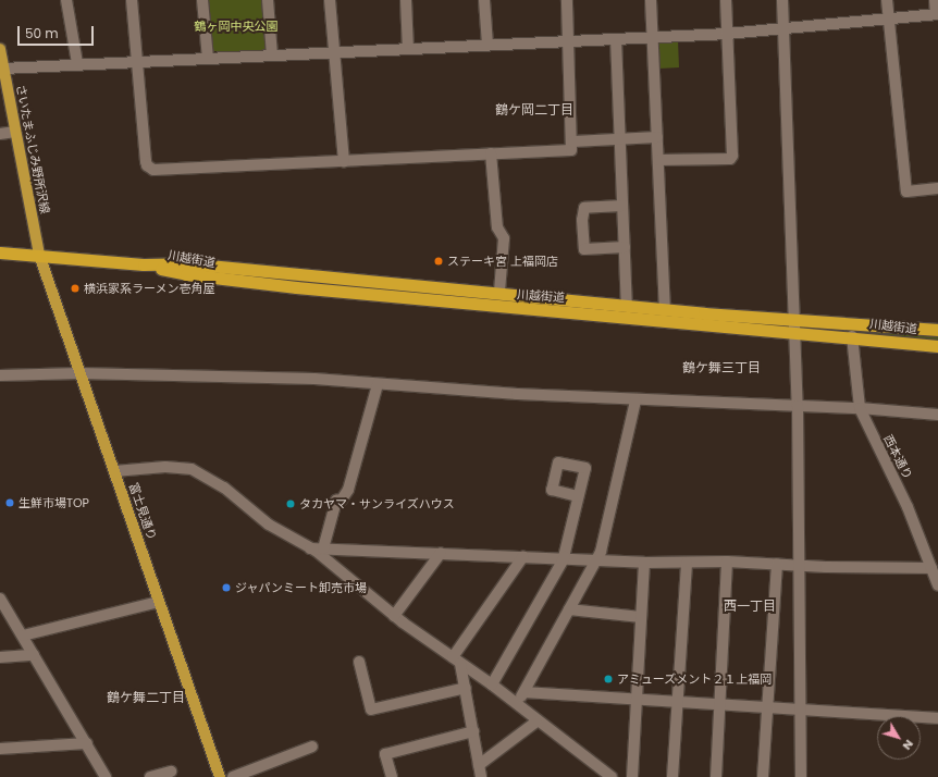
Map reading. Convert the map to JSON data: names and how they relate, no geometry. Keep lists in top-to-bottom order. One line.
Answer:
{"streets":{"highway":["川越街道"],"main road":["さいたまふじみ野所沢線","富士見通り"],"street":["西本通り"]},"crossings":[["さいたまふじみ野所沢線","川越街道"],["さいたまふじみ野所沢線","富士見通り"],["川越街道","西本通り"],["川越街道","富士見通り"]],"districts":["鶴ケ岡二丁目","鶴ケ舞三丁目","西一丁目","鶴ケ舞二丁目"],"parks":["鶴ヶ岡中央公園"],"places":["ステーキ宮 上福岡店","横浜家系ラーメン壱角屋","生鮮市場TOP","タカヤマ・サンライズハウス","ジャパンミート卸売市場","アミューズメント２１上福岡"],"scale_bar":"50 m","north":"bottom right"}
